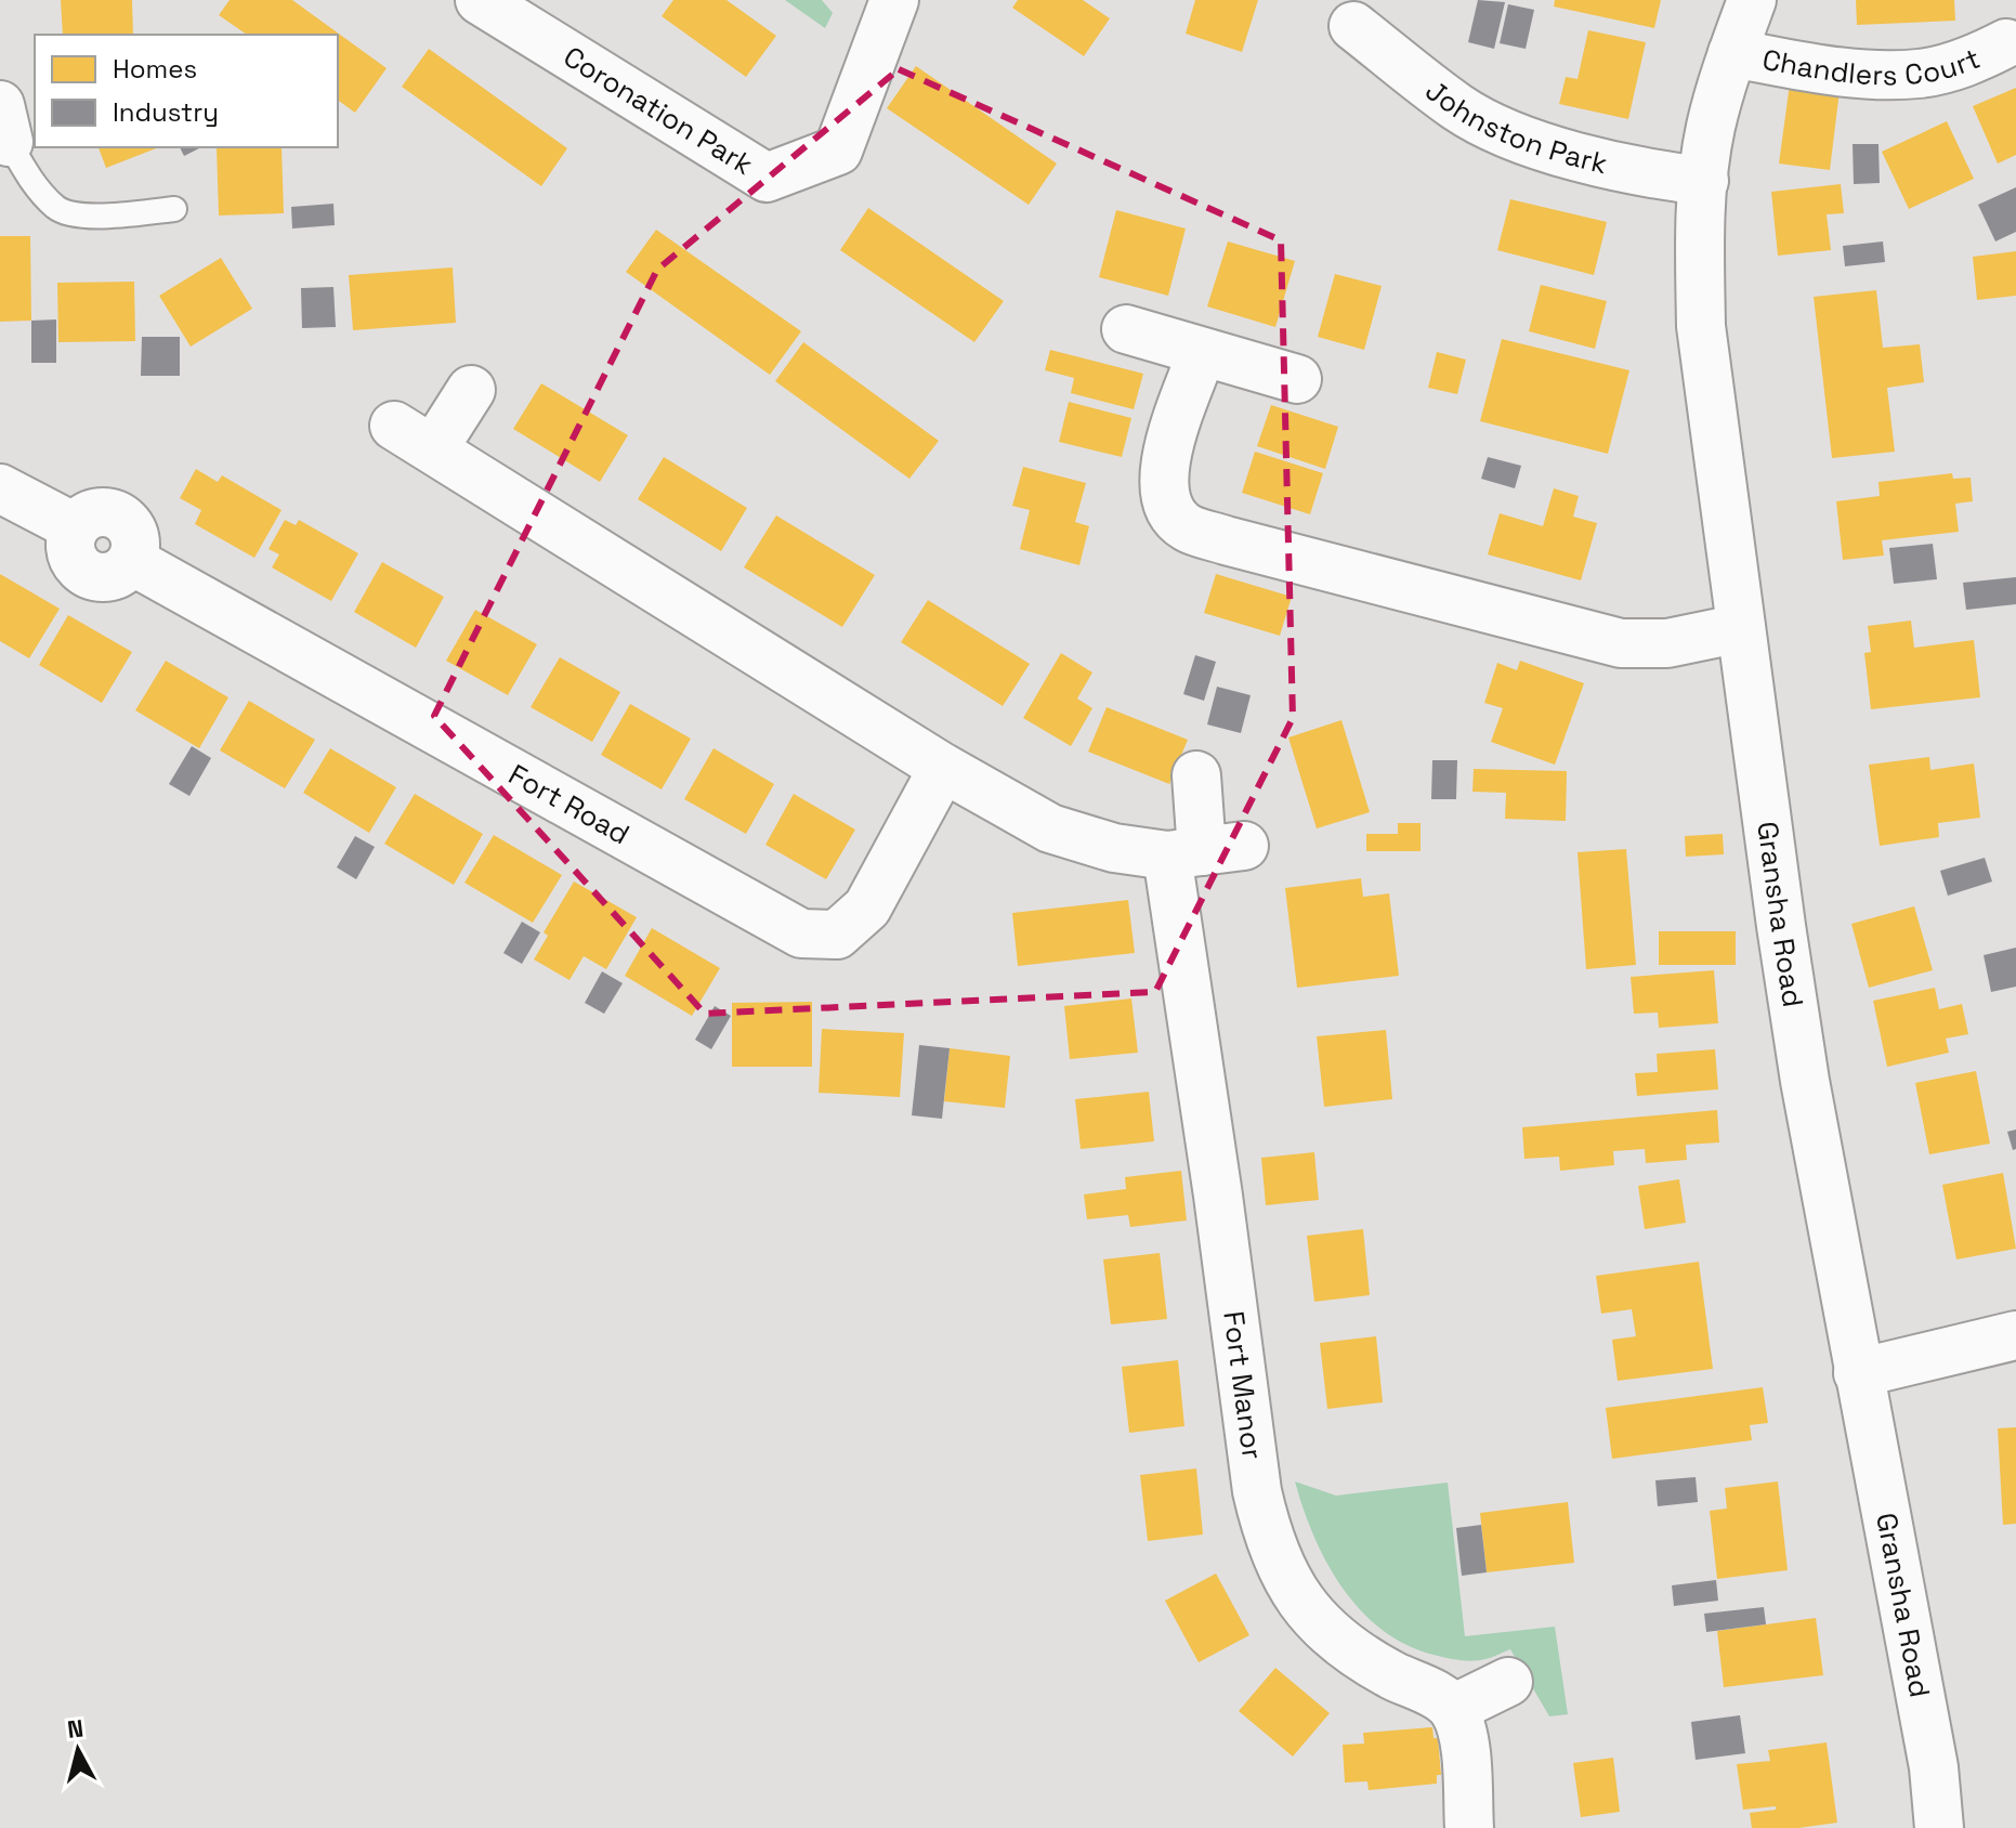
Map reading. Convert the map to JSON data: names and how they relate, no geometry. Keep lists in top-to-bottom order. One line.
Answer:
{"streets":{"street":["Chandlers Court","Coronation Park","Johnston Park","Fort Road","Gransha Road","Fort Manor"]},"crossings":[["Chandlers Court","Gransha Road"],["Johnston Park","Gransha Road"]],"legend":["Homes","Industry"],"north":"top"}
